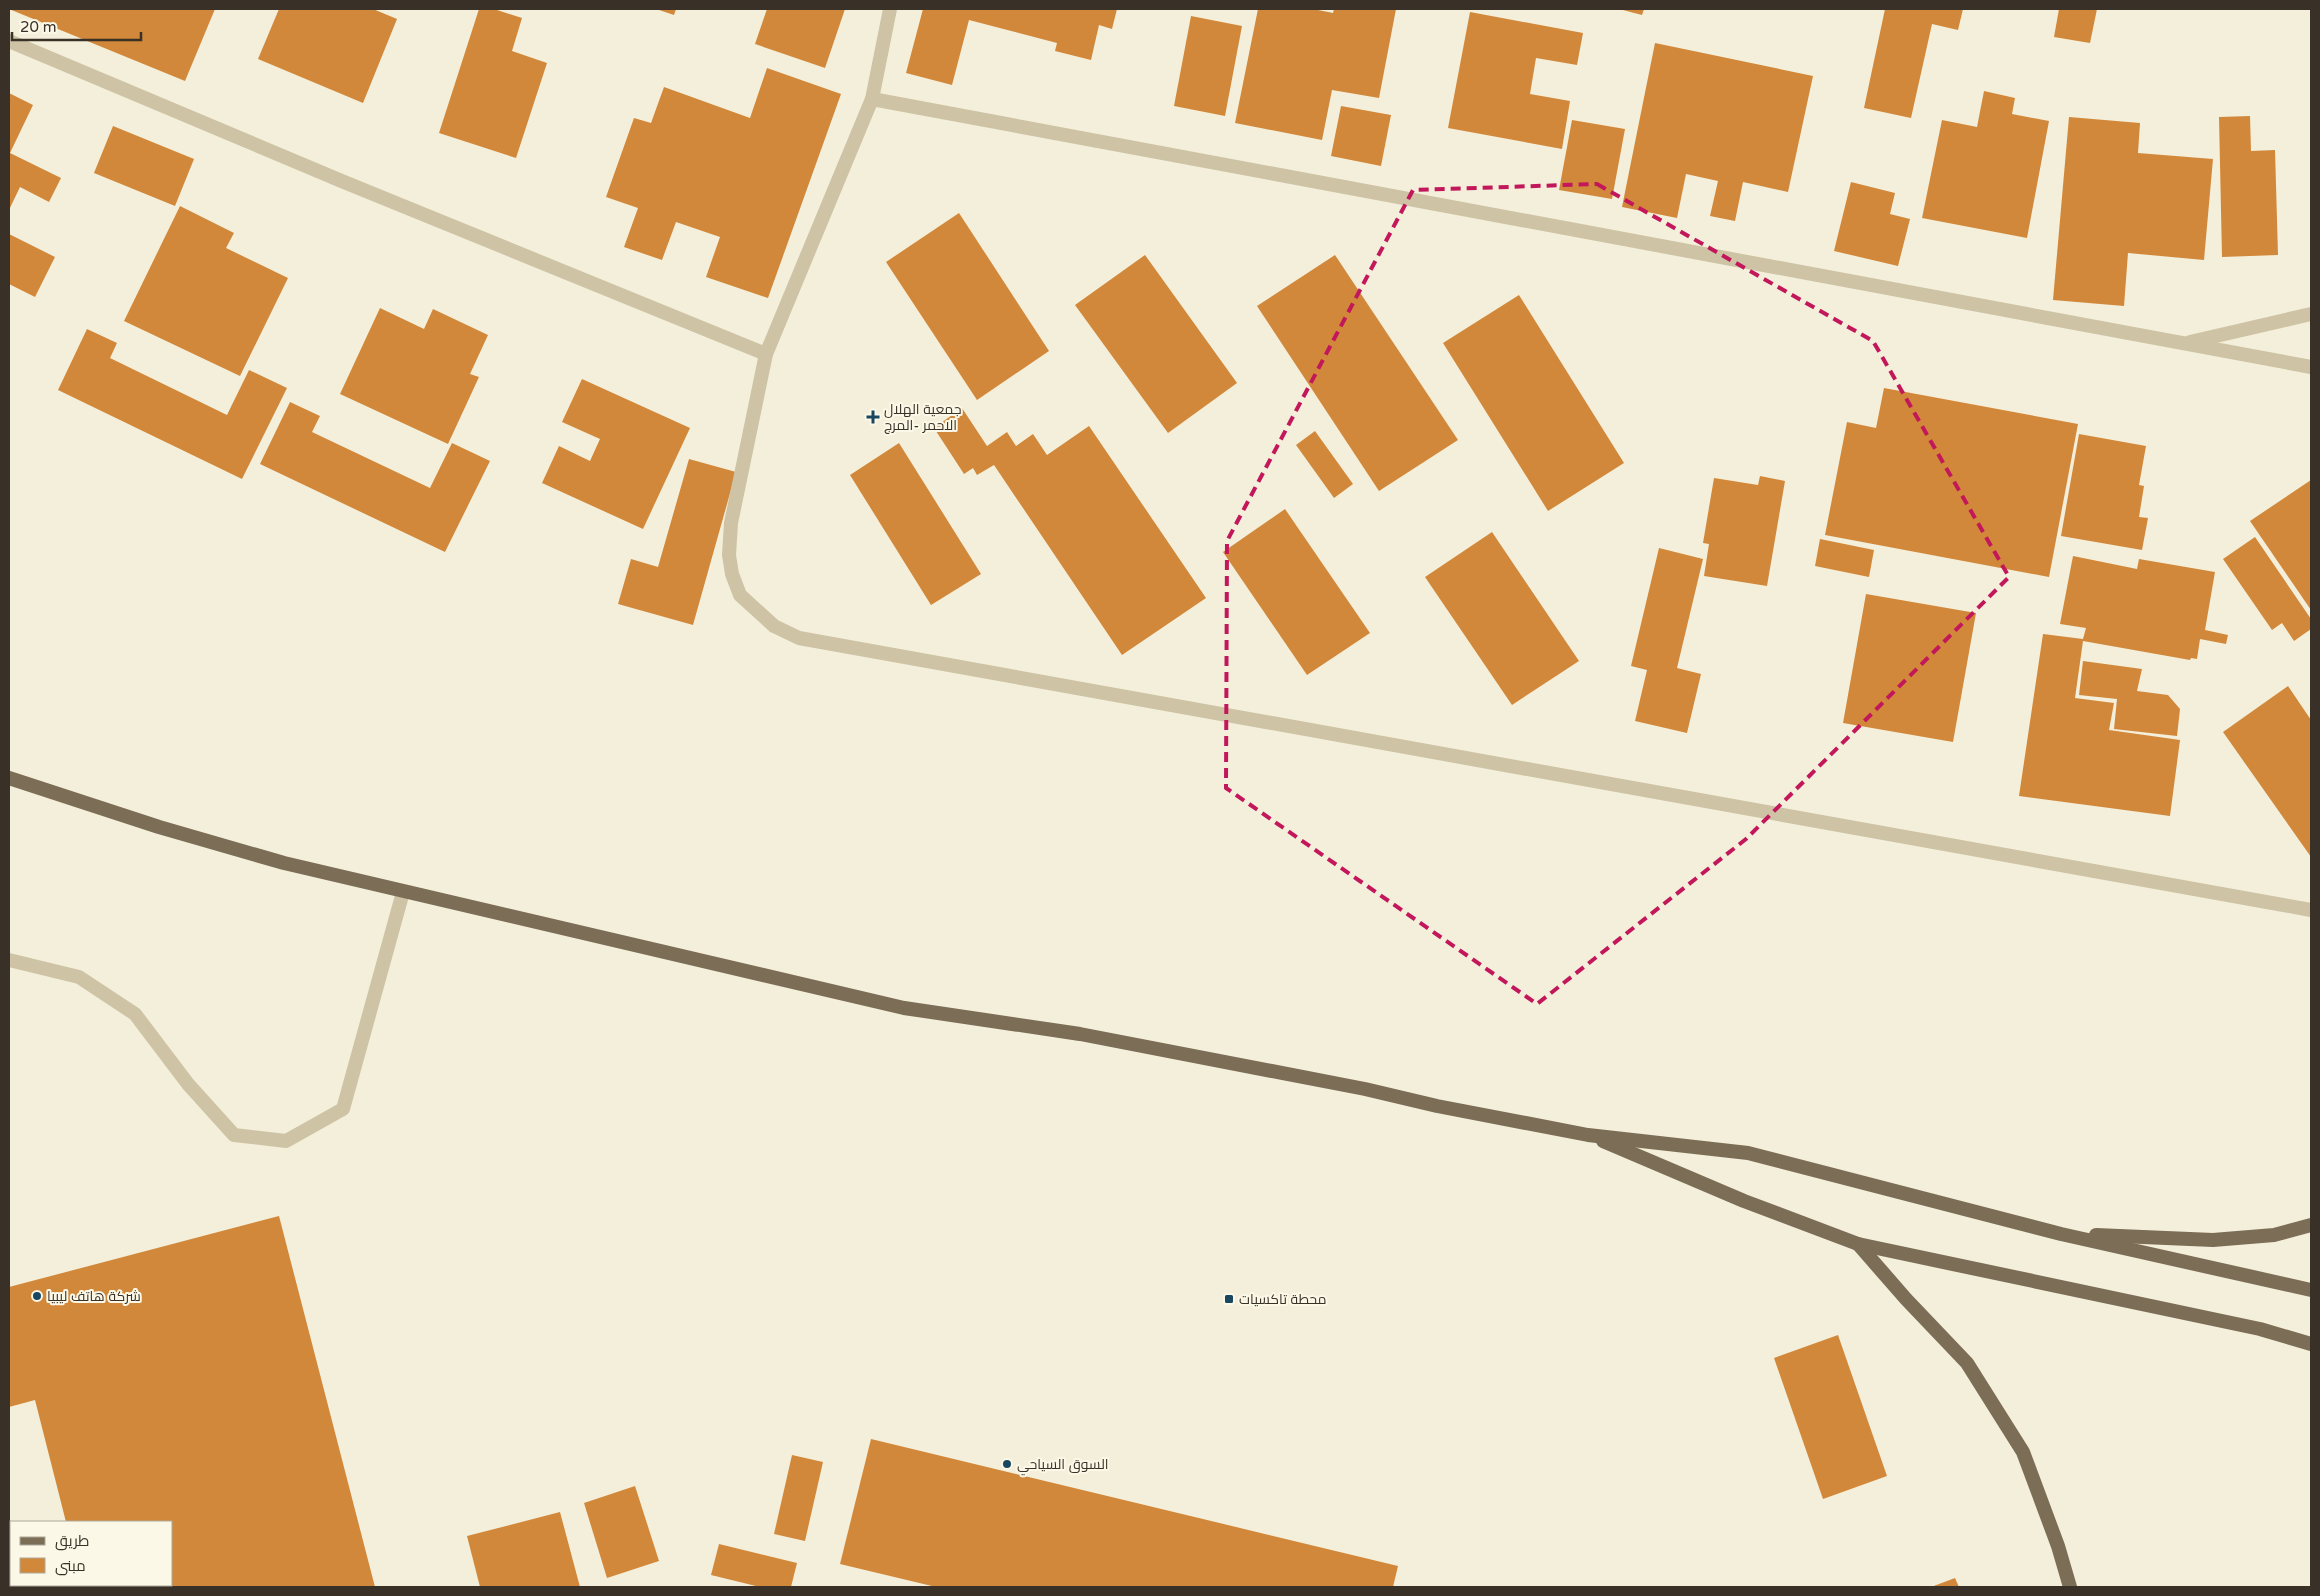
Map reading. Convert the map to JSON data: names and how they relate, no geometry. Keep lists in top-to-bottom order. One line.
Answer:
{"places":{"health":["جمعية الهلال الاحمر -المرج"],"other":["شركة هاتف ليبيا","السوق السياحي"],"transit":["محطة تاكسيات"]},"legend":["طريق","مبنى"],"scale_bar":"20 m"}
